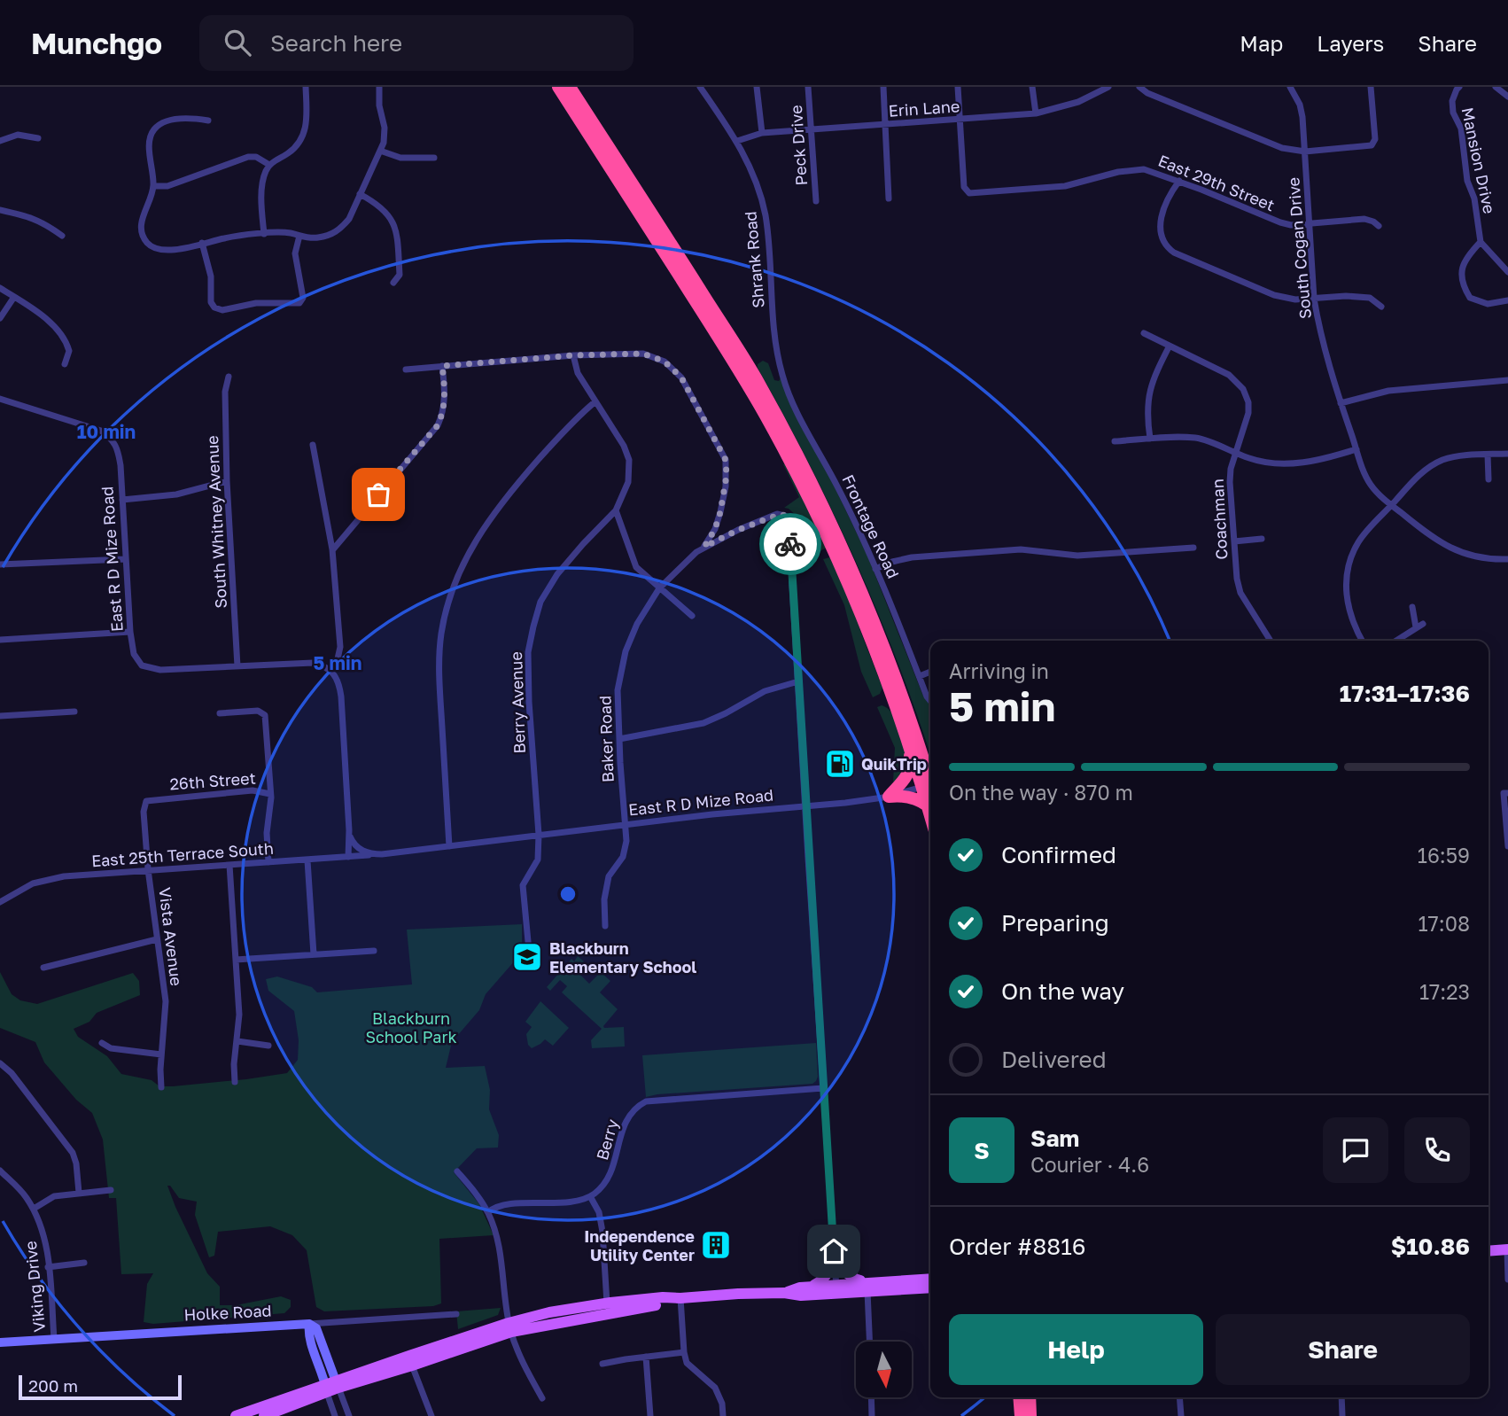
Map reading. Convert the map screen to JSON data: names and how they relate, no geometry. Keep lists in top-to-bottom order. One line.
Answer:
{"streets":{"street":["Erin Lane","Peck Drive","Mansion Drive","East 29th Street","South Cogan Drive","Shrank Road","Coachman","South Whitney Avenue","Frontage Road","East R D Mize Road","Berry Avenue","Baker Road","26th Street","East 25th Terrace South","Vista Avenue","Berry","Viking Drive","Holke Road"]},"crossings":[["Erin Lane","Peck Drive"],["Erin Lane","East 29th Street"],["Erin Lane","Shrank Road"],["East 29th Street","South Cogan Drive"],["Shrank Road","Frontage Road"],["South Whitney Avenue","East R D Mize Road"],["East R D Mize Road","Berry Avenue"],["East R D Mize Road","Baker Road"],["East R D Mize Road","East 25th Terrace South"],["26th Street","Vista Avenue"],["East 25th Terrace South","Vista Avenue"],["Viking Drive","Holke Road"]],"parks":["Blackburn School Park"],"places":{"fuel station":["QuikTrip"],"school or university":["Blackburn Elementary School"],"building":["Independence Utility Center"]},"scale_bar":"200 m","north":"bottom","page":{"header":"Munchgo","search":"Search here","nav":["Map","Layers","Share"],"heading":["5 min","Arriving in","17:31–17:36"],"panel":["Sam","Courier · 4.6","Order #8816","$10.86"],"bar":"On the way · 870 m","list":[["Confirmed","16:59"],["Preparing","17:08"],["On the way","17:23"],"Delivered"],"round":"S","buttons":["Help","Share"],"scale":"200 m"},"rings":["10 min","5 min"]}
